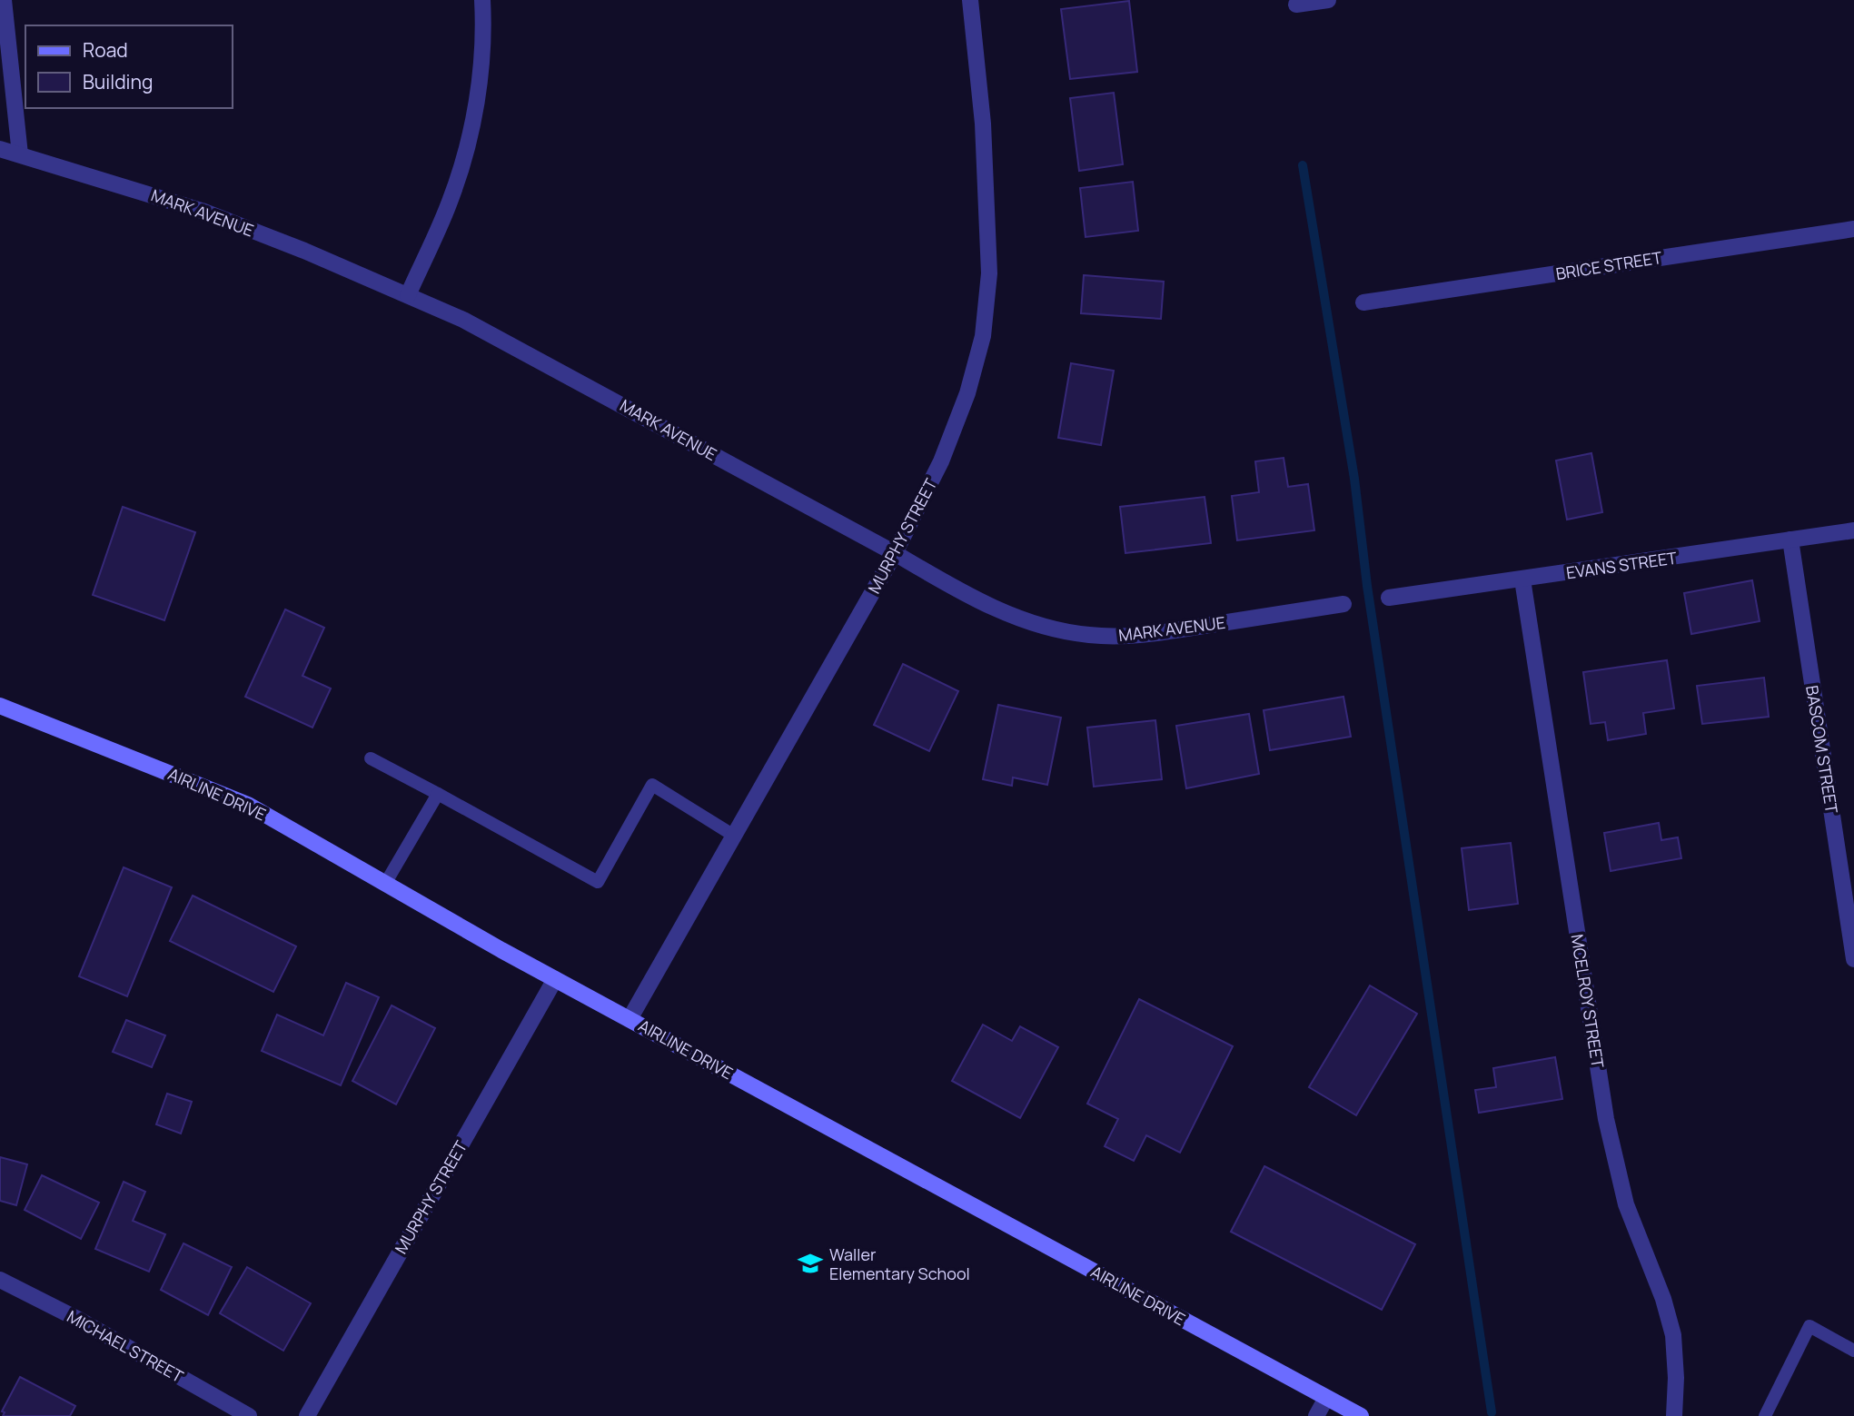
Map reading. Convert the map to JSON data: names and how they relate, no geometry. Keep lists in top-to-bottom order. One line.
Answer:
{"streets":{"main road":["AIRLINE DRIVE"],"street":["MARK AVENUE","BRICE STREET","MURPHY STREET","EVANS STREET","BASCOM STREET","MCELROY STREET","MICHAEL STREET"]},"crossings":[["MARK AVENUE","MURPHY STREET"],["MURPHY STREET","AIRLINE DRIVE"],["EVANS STREET","BASCOM STREET"],["EVANS STREET","MCELROY STREET"]],"places":{"school or university":["Waller Elementary School"]},"legend":["Road","Building"]}
